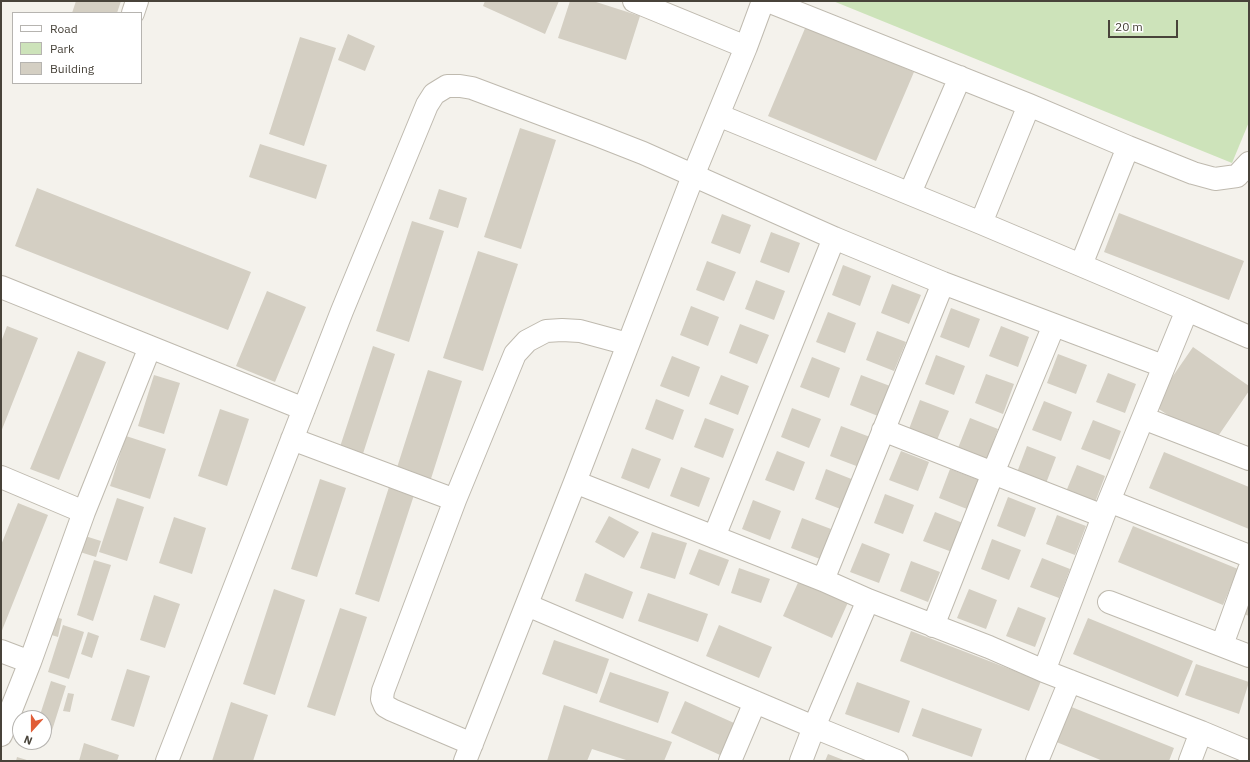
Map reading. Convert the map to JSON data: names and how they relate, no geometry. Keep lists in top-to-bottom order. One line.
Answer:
{"legend":["Road","Park","Building"],"scale_bar":"20 m","north":"bottom"}
